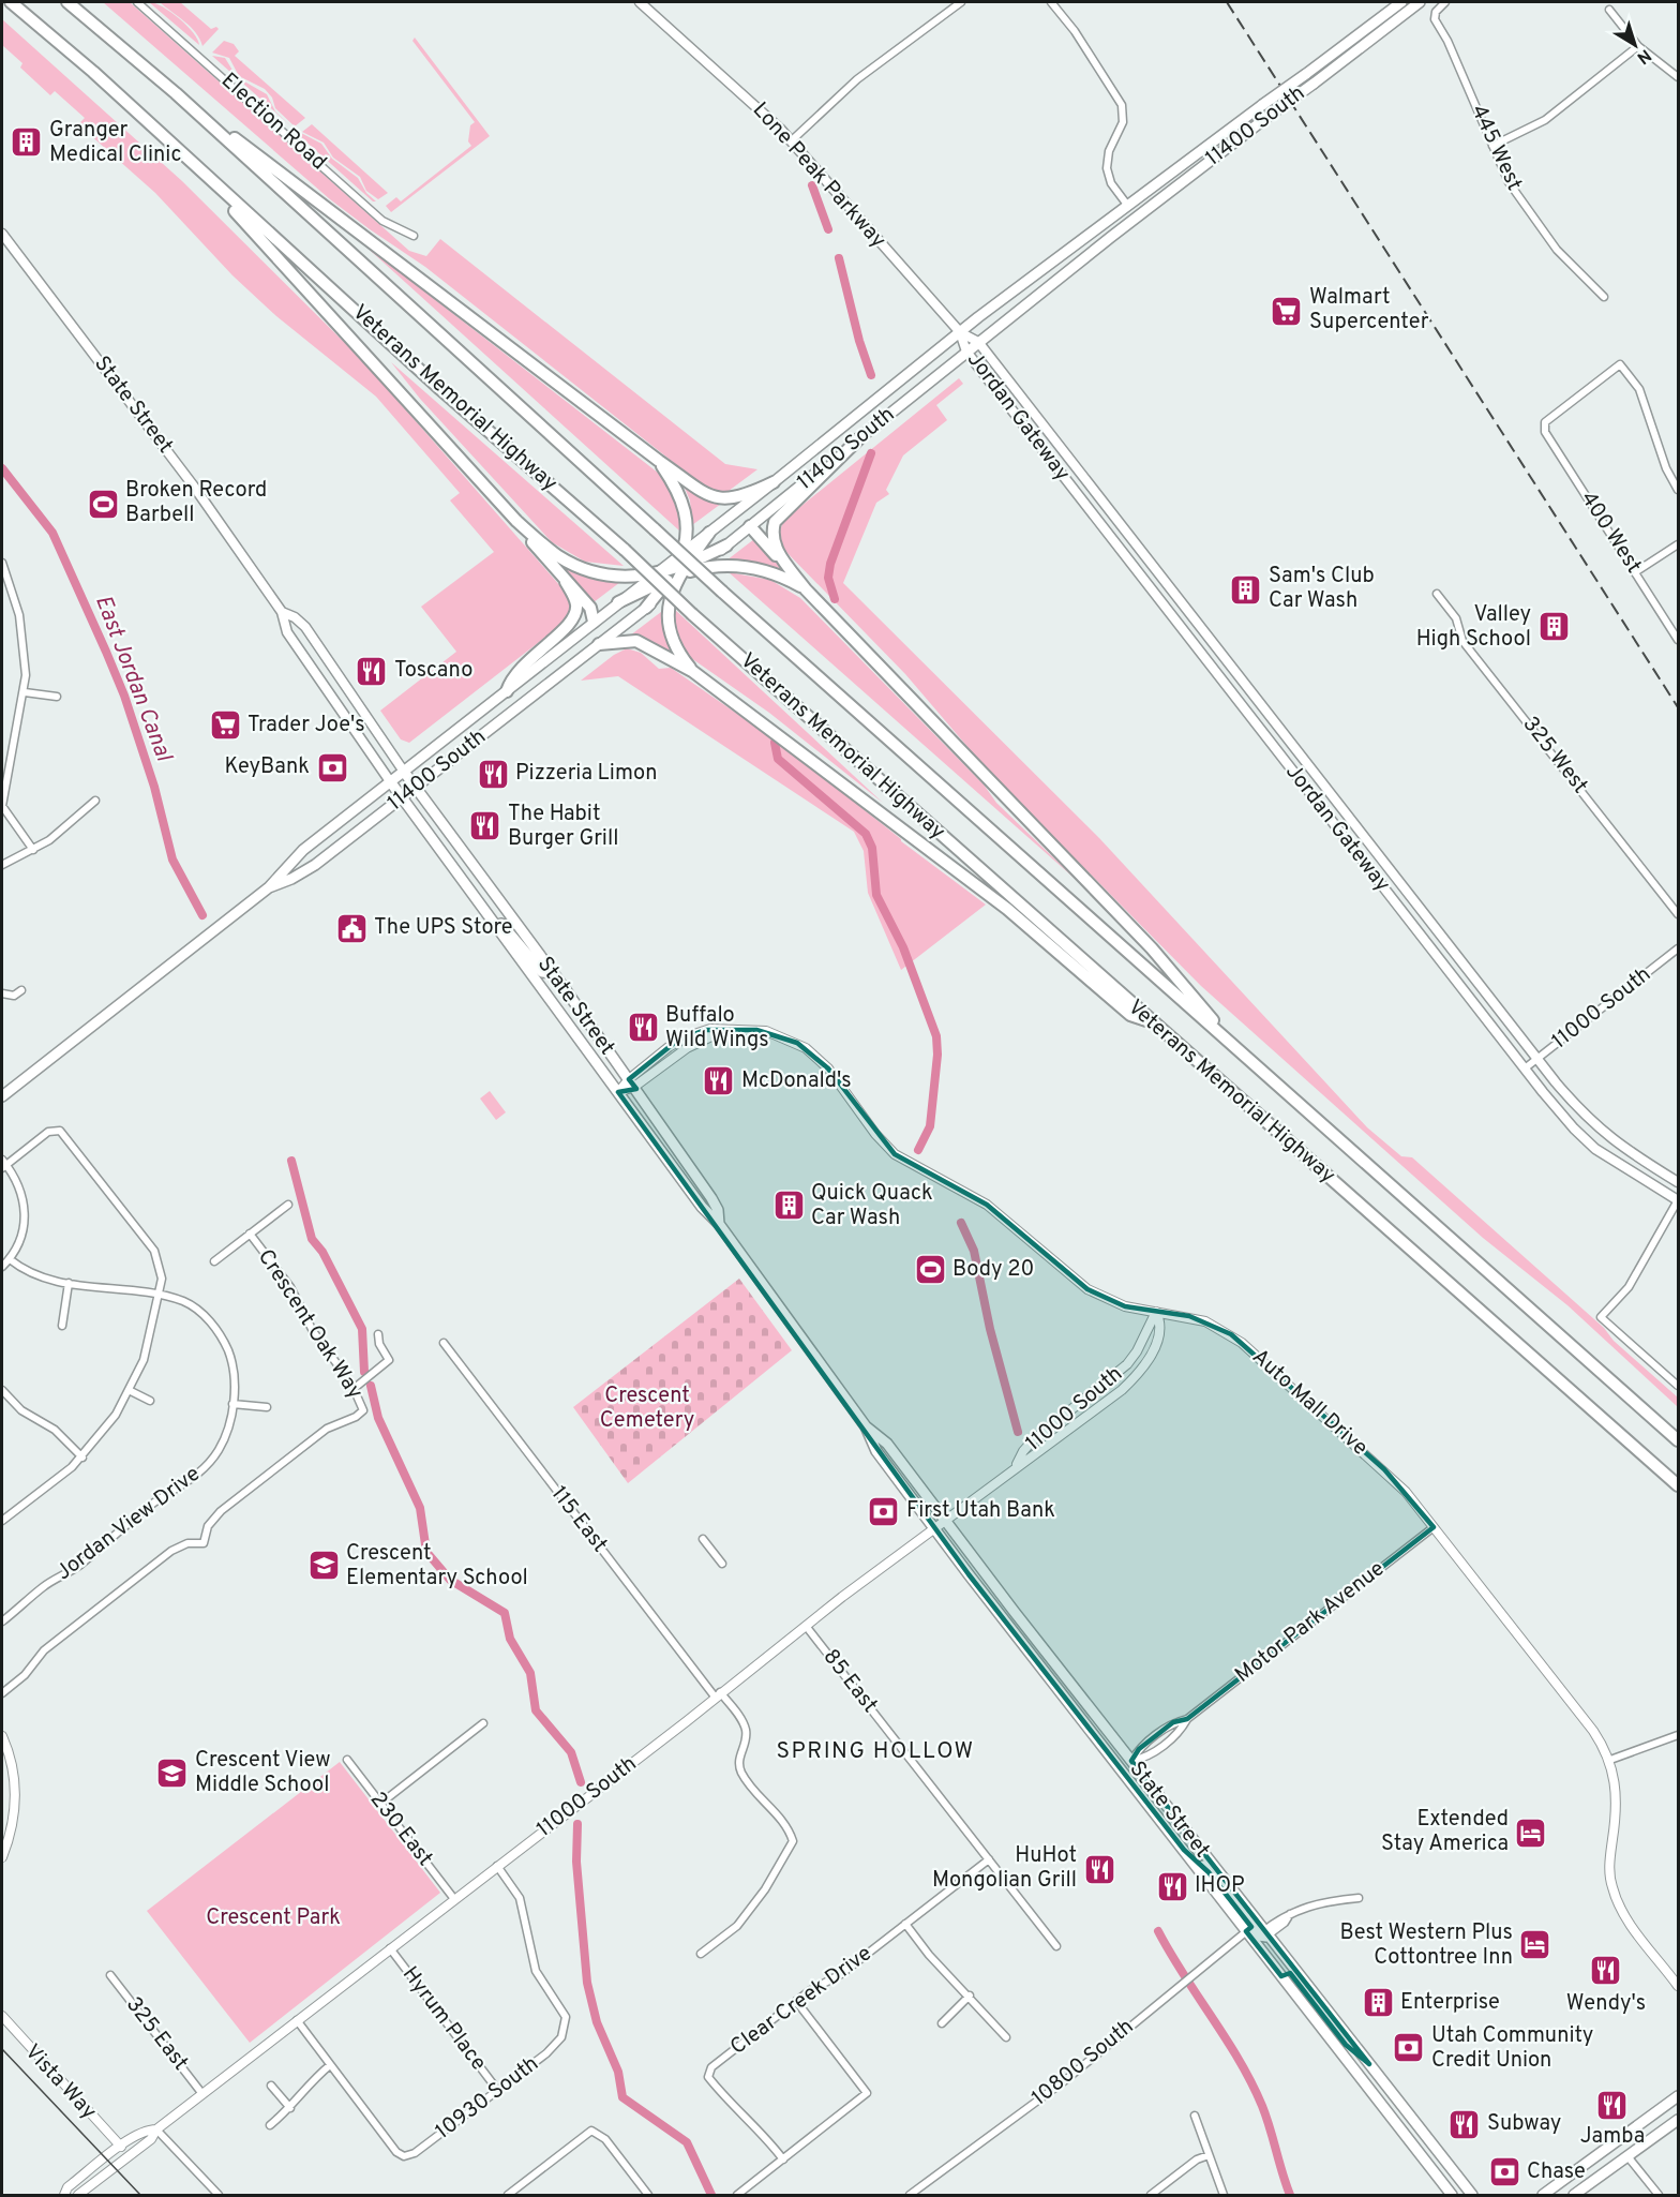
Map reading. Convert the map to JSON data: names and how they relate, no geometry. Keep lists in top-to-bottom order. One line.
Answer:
{"streets":{"highway":["Veterans Memorial Highway"],"main road":["11400 South","Lone Peak Parkway","State Street","Jordan Gateway"],"street":["Election Road","445 West","400 West","325 West","11000 South","Crescent Oak Way","Auto Mall Drive","115 East","Jordan View Drive","Motor Park Avenue","85 East","230 East","Clear Creek Drive","Hyrum Place","325 East","10800 South","Vista Way","10930 South"]},"crossings":[["11400 South","Lone Peak Parkway"],["11400 South","State Street"],["11400 South","Jordan Gateway"],["Lone Peak Parkway","Jordan Gateway"],["State Street","11000 South"],["State Street","Auto Mall Drive"],["State Street","Motor Park Avenue"],["State Street","10800 South"],["Jordan Gateway","11000 South"],["11000 South","Auto Mall Drive"],["11000 South","115 East"],["11000 South","85 East"],["11000 South","230 East"],["11000 South","Hyrum Place"],["11000 South","325 East"],["11000 South","Vista Way"],["11000 South","10930 South"],["Auto Mall Drive","Motor Park Avenue"],["85 East","Clear Creek Drive"],["Hyrum Place","10930 South"]],"districts":["SPRING HOLLOW"],"water":["East Jordan Canal"],"parks":["Crescent Cemetery","Crescent Park"],"places":{"building":["Granger Medical Clinic","Sam's Club Car Wash","Valley High School","Quick Quack Car Wash","Enterprise"],"supermarket":["Walmart Supercenter","Trader Joe's"],"sports":["Broken Record Barbell","Body 20"],"restaurant":["Toscano","Pizzeria Limon","The Habit Burger Grill","Buffalo Wild Wings","McDonald's","HuHot Mongolian Grill","IHOP","Wendy's","Jamba","Subway"],"bank":["KeyBank","First Utah Bank","Utah Community Credit Union","Chase"],"public building":["The UPS Store"],"school or university":["Crescent Elementary School","Crescent View Middle School"],"hotel":["Extended Stay America","Best Western Plus Cottontree Inn"]},"north":"bottom right"}
